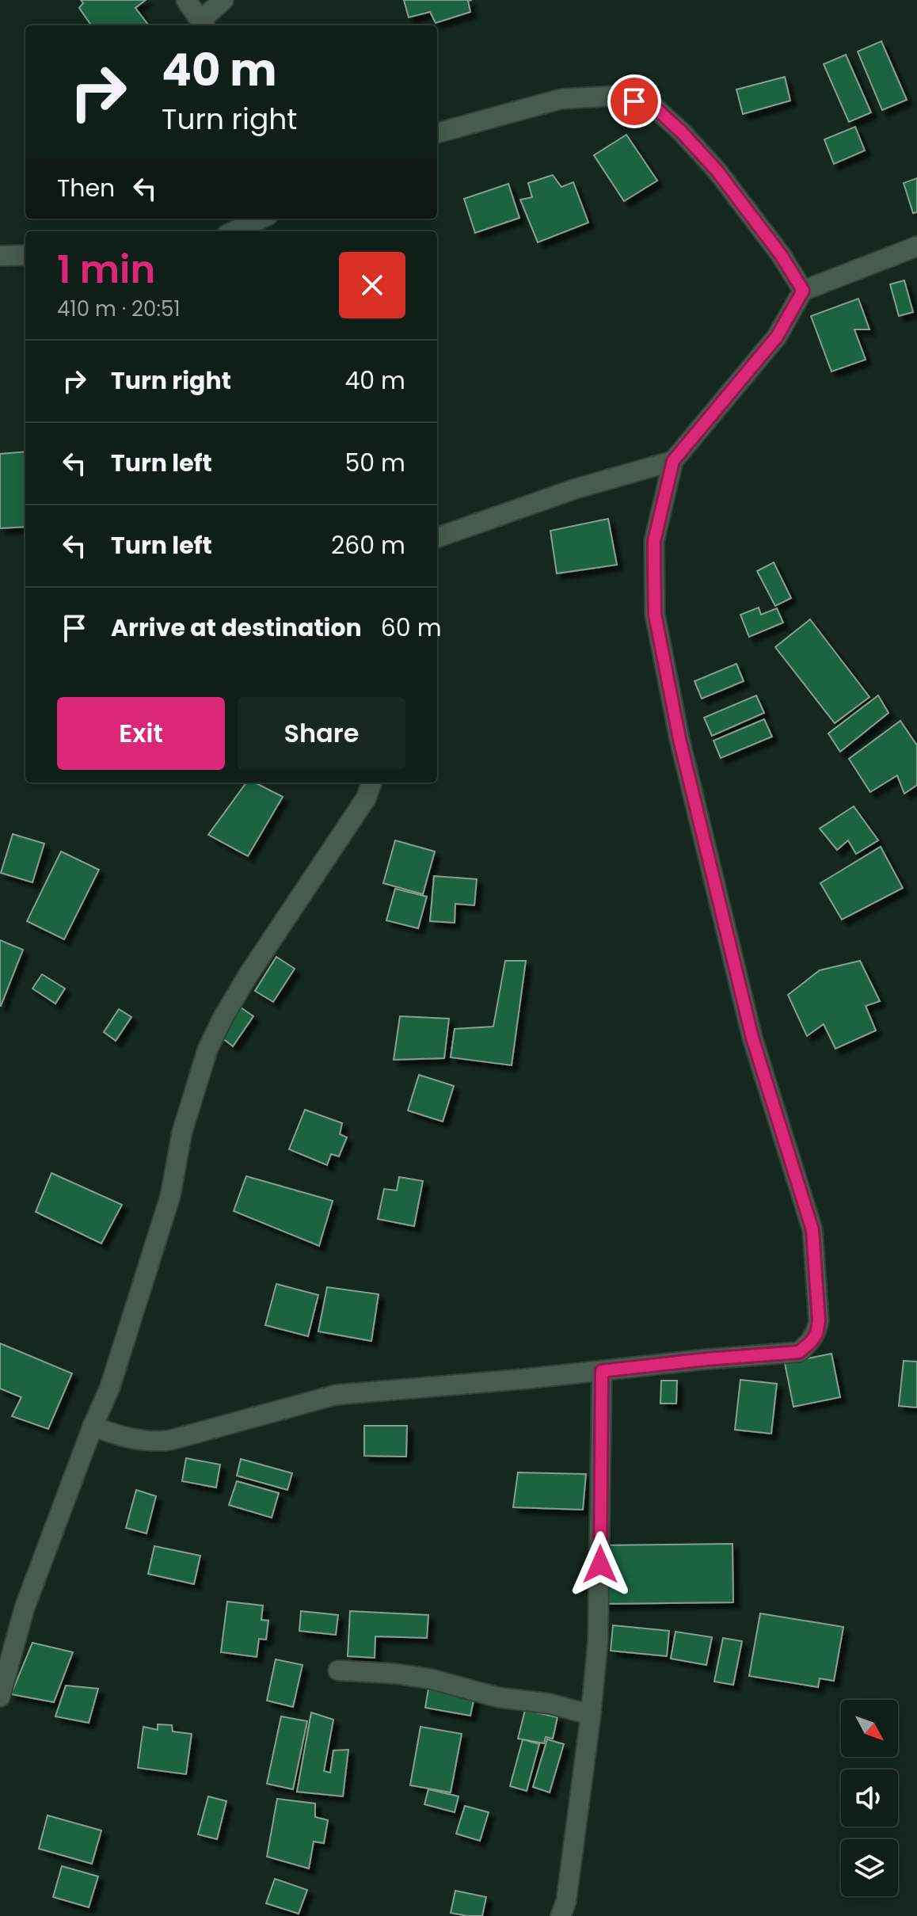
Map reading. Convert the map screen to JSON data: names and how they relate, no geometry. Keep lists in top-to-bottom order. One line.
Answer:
{"north":"bottom right","page":{"turn":["40 m","Turn right"],"then":"Then","heading":["1 min","410 m · 20:51"],"list":[{"name":"Turn right","value":"40 m"},{"name":"Turn left","value":"50 m"},{"name":"Turn left","value":"260 m"},{"name":"Arrive at destination","value":"60 m"}],"buttons":["Exit","Share"]}}
